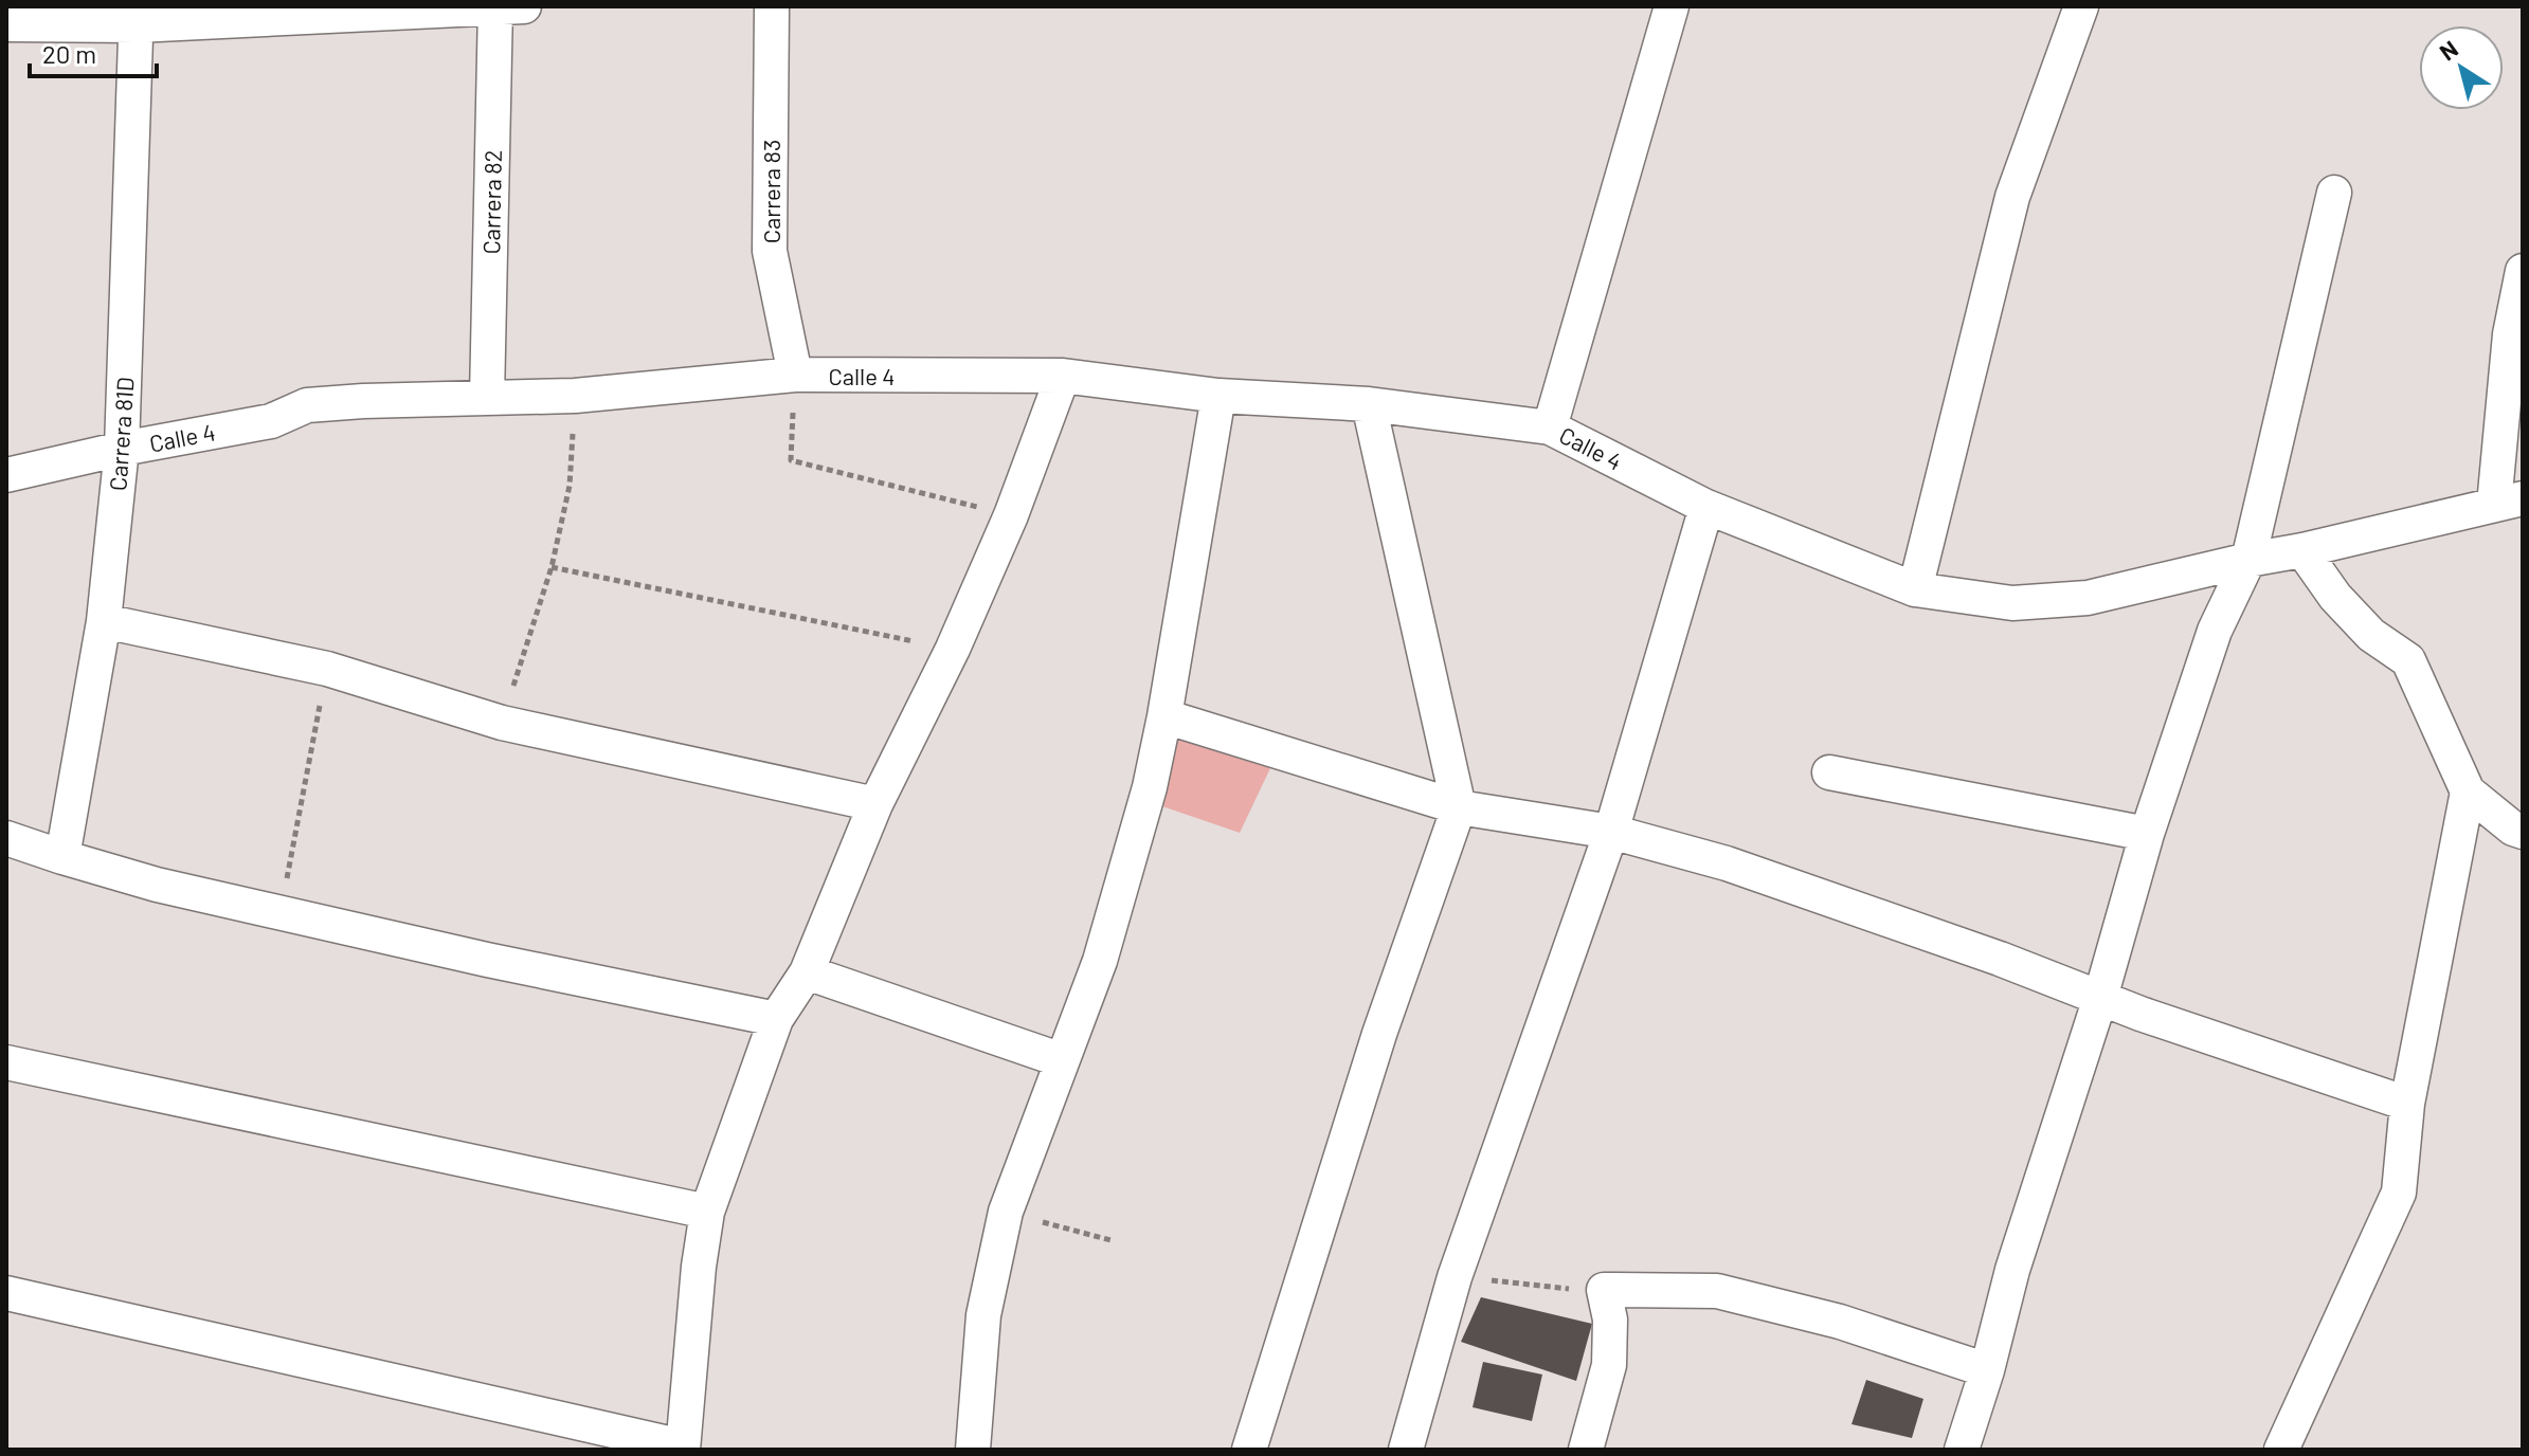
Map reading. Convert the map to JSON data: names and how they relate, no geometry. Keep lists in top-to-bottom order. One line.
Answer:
{"streets":{"street":["Carrera 83","Carrera 82","Calle 4","Carrera 81D"]},"crossings":[["Carrera 83","Calle 4"],["Carrera 82","Calle 4"],["Calle 4","Carrera 81D"]],"scale_bar":"20 m","north":"top left"}
